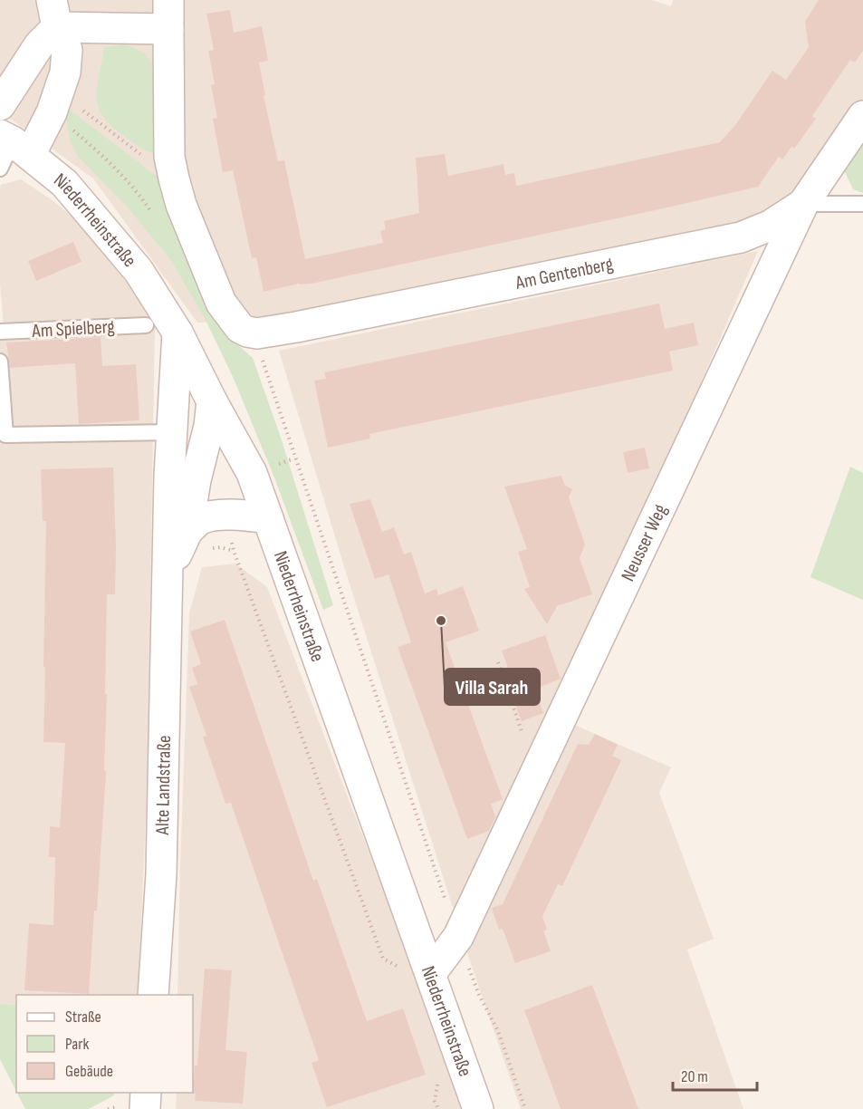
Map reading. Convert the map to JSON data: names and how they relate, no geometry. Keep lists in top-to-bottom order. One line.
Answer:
{"streets":{"street":["Niederrheinstraße","Am Gentenberg","Neusser Weg","Alte Landstraße"],"lane":["Am Spielberg"]},"crossings":[["Niederrheinstraße","Neusser Weg"],["Niederrheinstraße","Alte Landstraße"],["Am Gentenberg","Neusser Weg"]],"places":["Villa Sarah"],"legend":["Straße","Park","Gebäude"],"scale_bar":"20 m"}
